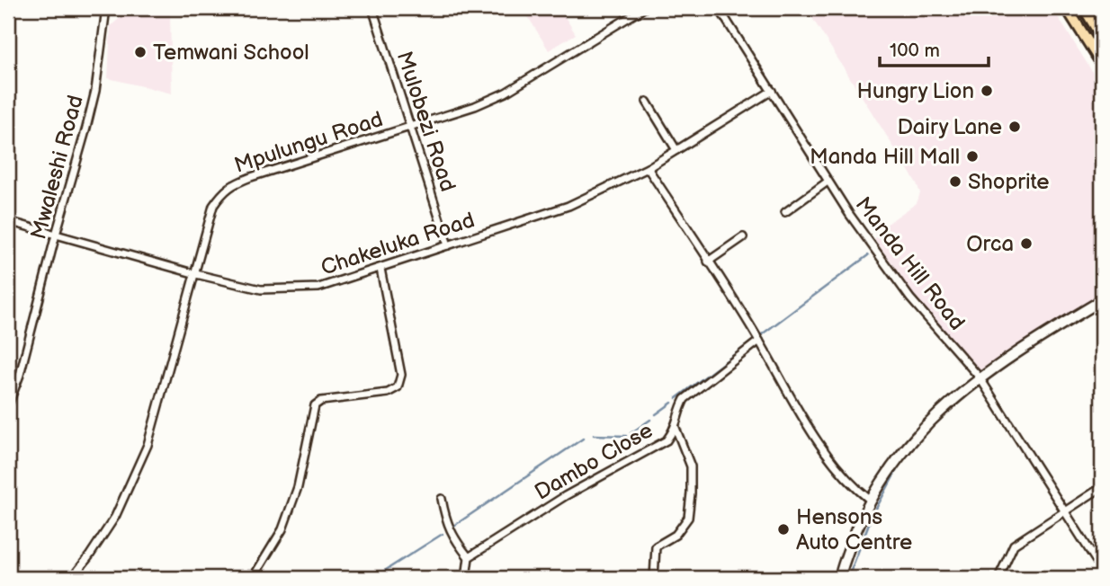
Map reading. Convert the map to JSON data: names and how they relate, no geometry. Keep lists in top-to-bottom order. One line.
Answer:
{"streets":{"street":["Mulobezi Road","Mpulungu Road","Mwaleshi Road","Chakeluka Road","Manda Hill Road","Dambo Close"]},"crossings":[["Mulobezi Road","Mpulungu Road"],["Mulobezi Road","Chakeluka Road"],["Mpulungu Road","Chakeluka Road"],["Mwaleshi Road","Chakeluka Road"],["Chakeluka Road","Manda Hill Road"]],"places":["Temwani School","Hungry Lion","Dairy Lane","Manda Hill Mall","Shoprite","Orca","Hensons Auto Centre"],"scale_bar":"100 m"}
